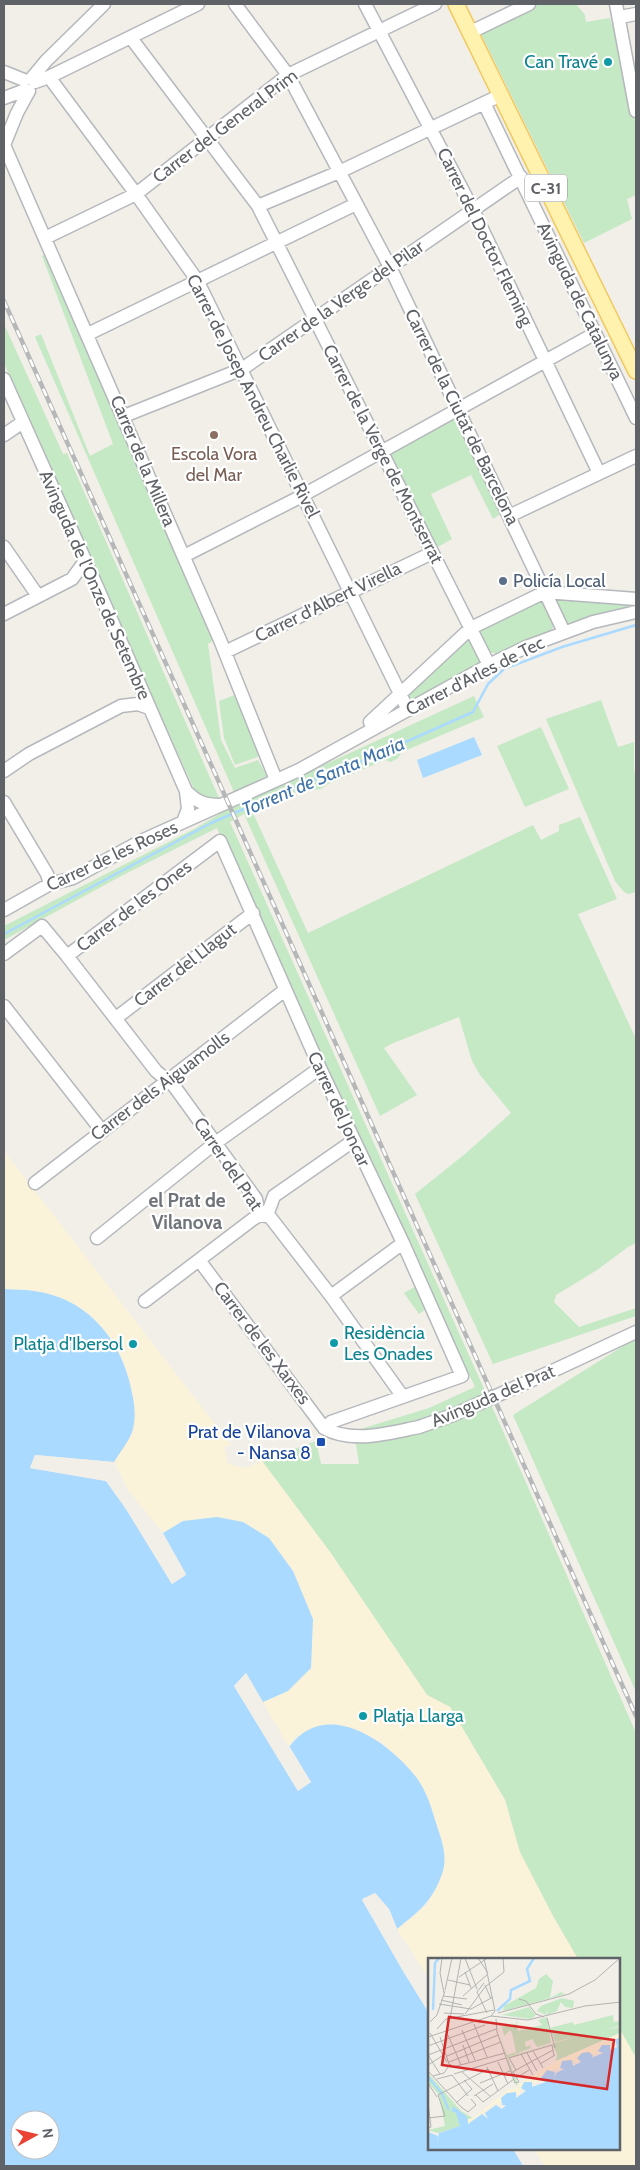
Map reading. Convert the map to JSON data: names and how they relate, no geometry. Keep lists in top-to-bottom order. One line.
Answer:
{"streets":{"main road":["C-31","Avinguda de Catalunya"],"street":["Carrer del General Prim","Carrer del Doctor Fleming","Carrer de la Verge del Pilar","Carrer de Josep Andreu Charlie Rivel","Carrer de la Ciutat de Barcelona","Carrer de la Verge de Montserrat","Carrer de la Millera","Avinguda de l'Onze de Setembre","Carrer d'Albert Virella","Carrer d'Arles de Tec","Carrer de les Roses","Carrer de les Ones","Carrer del Llagut","Carrer dels Aiguamolls","Carrer del Joncar","Carrer del Prat","Carrer de les Xarxes","Avinguda del Prat"]},"crossings":[["Carrer del General Prim","Carrer del Doctor Fleming"],["Carrer del General Prim","Carrer de Josep Andreu Charlie Rivel"],["Carrer del General Prim","Carrer de la Millera"],["Carrer del Doctor Fleming","Carrer de la Verge del Pilar"],["Carrer de la Verge del Pilar","Avinguda de Catalunya"],["Carrer de la Verge del Pilar","Carrer de Josep Andreu Charlie Rivel"],["Carrer de la Verge del Pilar","Carrer de la Ciutat de Barcelona"],["Carrer de la Verge del Pilar","Carrer de la Verge de Montserrat"],["Carrer de la Verge del Pilar","Carrer de la Millera"],["Carrer de Josep Andreu Charlie Rivel","Carrer d'Albert Virella"],["Carrer de Josep Andreu Charlie Rivel","Carrer d'Arles de Tec"],["Carrer de la Ciutat de Barcelona","Carrer d'Arles de Tec"],["Carrer de la Verge de Montserrat","Carrer d'Albert Virella"],["Carrer de la Verge de Montserrat","Carrer d'Arles de Tec"],["Carrer de la Millera","Carrer d'Albert Virella"],["Carrer de la Millera","Carrer d'Arles de Tec"],["Avinguda de l'Onze de Setembre","Carrer de les Roses"],["Carrer d'Arles de Tec","Carrer de les Roses"],["Carrer de les Ones","Carrer del Joncar"],["Carrer de les Ones","Carrer del Prat"],["Carrer del Llagut","Carrer del Joncar"],["Carrer del Llagut","Carrer del Prat"],["Carrer dels Aiguamolls","Carrer del Joncar"],["Carrer dels Aiguamolls","Carrer del Prat"],["Carrer del Joncar","Carrer del Prat"],["Carrer de les Xarxes","Avinguda del Prat"]],"districts":["el Prat de Vilanova"],"water":["Torrent de Santa Maria"],"places":{"other":["Can Travé","Escola Vora del Mar","Policía Local","Residència Les Onades","Platja d'Ibersol","Platja Llarga"],"transit":["Prat de Vilanova - Nansa 8"]},"north":"right"}
